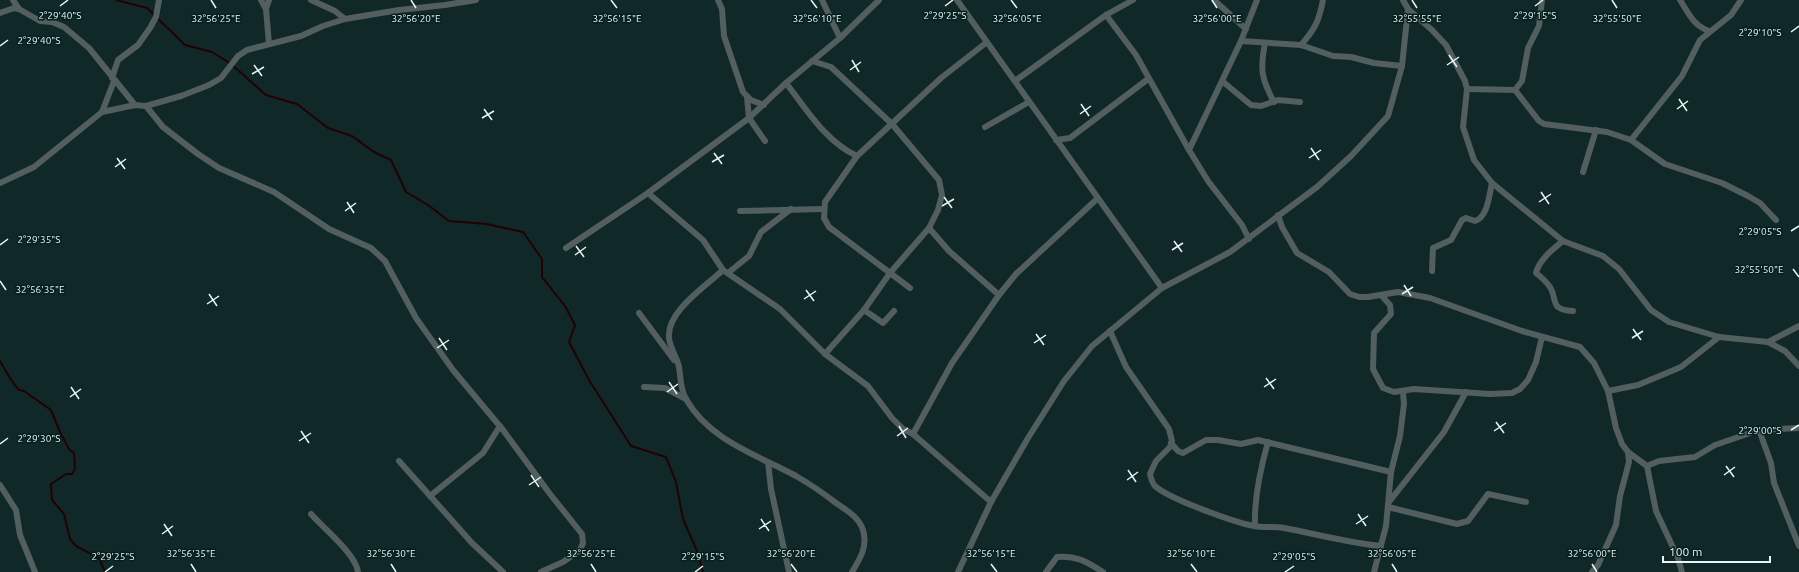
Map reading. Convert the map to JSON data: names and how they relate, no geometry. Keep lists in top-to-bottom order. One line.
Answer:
{"scale_bar":"100 m","coordinates":["2°29'40\"S","2°29'25\"S","2°29'15\"S","32°56'20\"E","32°56'15\"E","32°56'05\"E","32°55'55\"E","32°56'25\"E","32°56'10\"E","32°56'00\"E","32°55'50\"E","2°29'10\"S","2°29'05\"S","2°29'35\"S","32°56'35\"E","2°29'00\"S","2°29'30\"S","32°56'30\"E"]}
